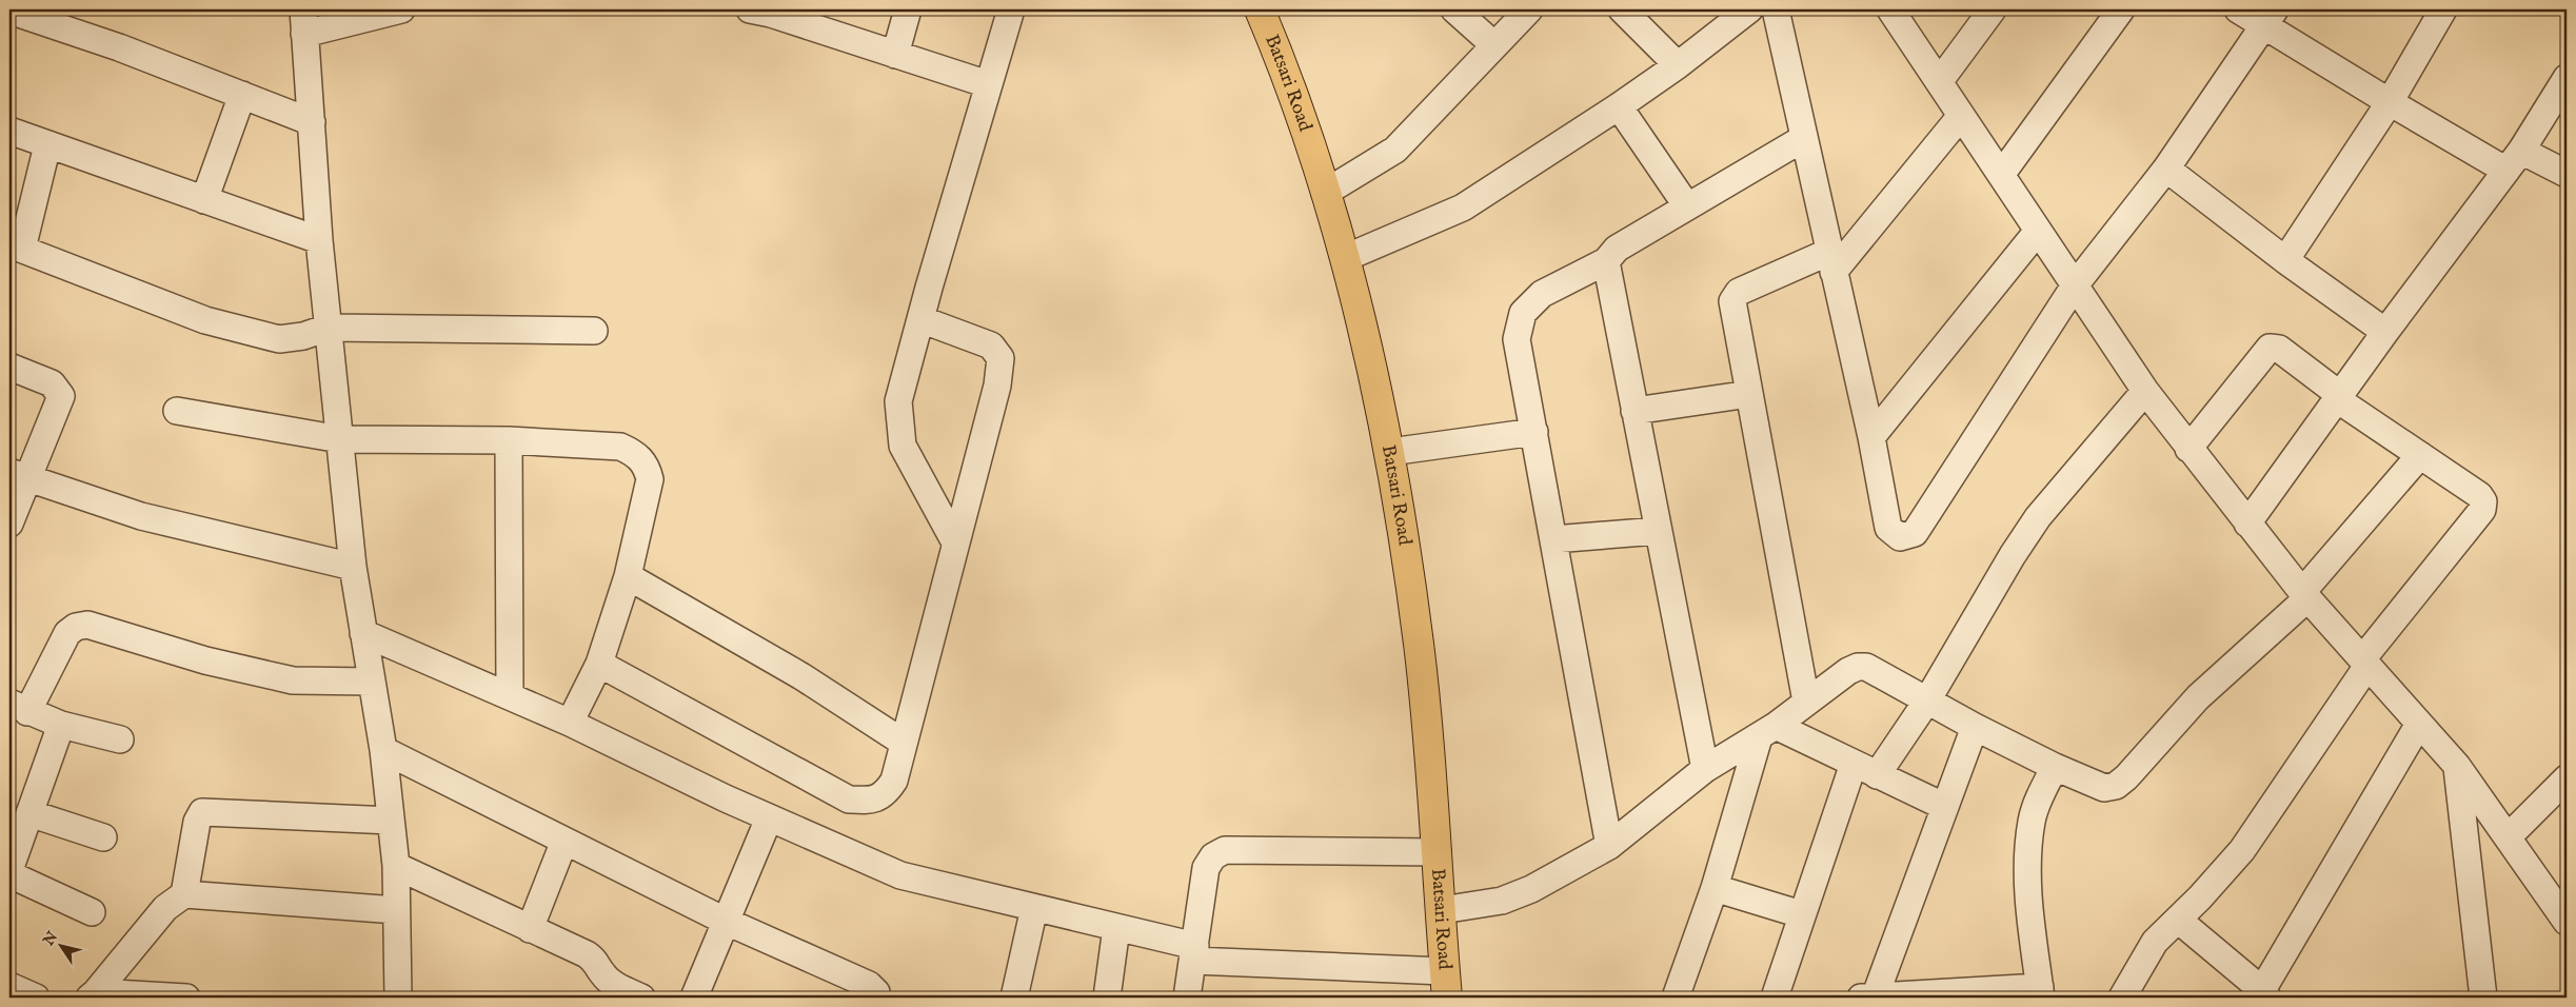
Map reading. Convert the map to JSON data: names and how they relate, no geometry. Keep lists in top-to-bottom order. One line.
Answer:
{"streets":{"main road":["Batsari Road"]},"north":"top left"}
